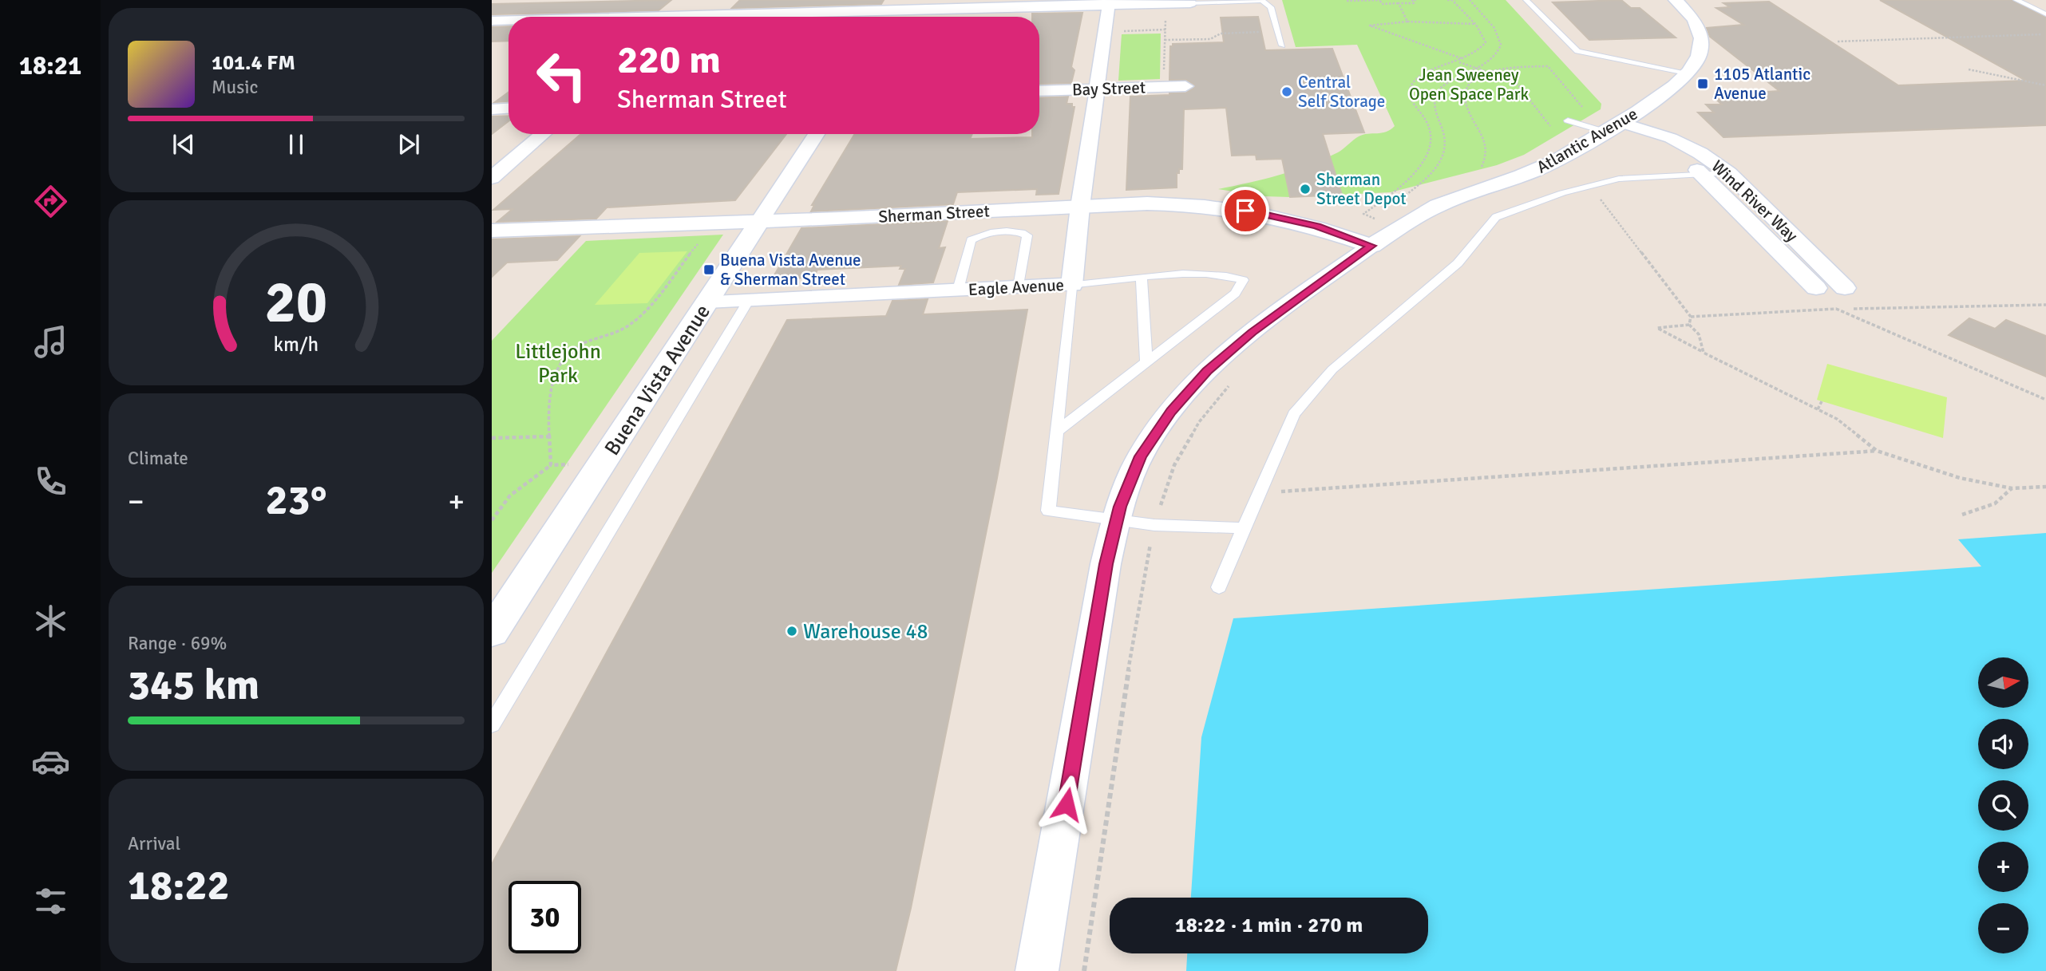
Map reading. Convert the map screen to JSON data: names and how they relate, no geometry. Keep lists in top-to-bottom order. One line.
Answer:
{"streets":{"street":["Bay Street","Atlantic Avenue","Wind River Way","Sherman Street","Eagle Avenue","Buena Vista Avenue"]},"crossings":[["Bay Street","Eagle Avenue"],["Atlantic Avenue","Wind River Way"],["Atlantic Avenue","Sherman Street"],["Sherman Street","Eagle Avenue"],["Sherman Street","Buena Vista Avenue"],["Eagle Avenue","Buena Vista Avenue"]],"parks":["Jean Sweeney Open Space Park","Littlejohn Park"],"places":{"transit":["1105 Atlantic Avenue","Buena Vista Avenue & Sherman Street"],"other":["Central Self Storage","Sherman Street Depot","Warehouse 48"]},"north":"right","page":{"tabs":"18:21","turn":["220 m","Sherman Street"],"song":["101.4 FM","Music"],"tile":["Climate",["Range · 69%","345 km"],["Arrival","18:22"]],"heat":["−","23°","+"],"map_buttons":["+","−"],"limit":"30","trip":"18:22 · 1 min · 270 m","gauge":["20","km/h"]}}
